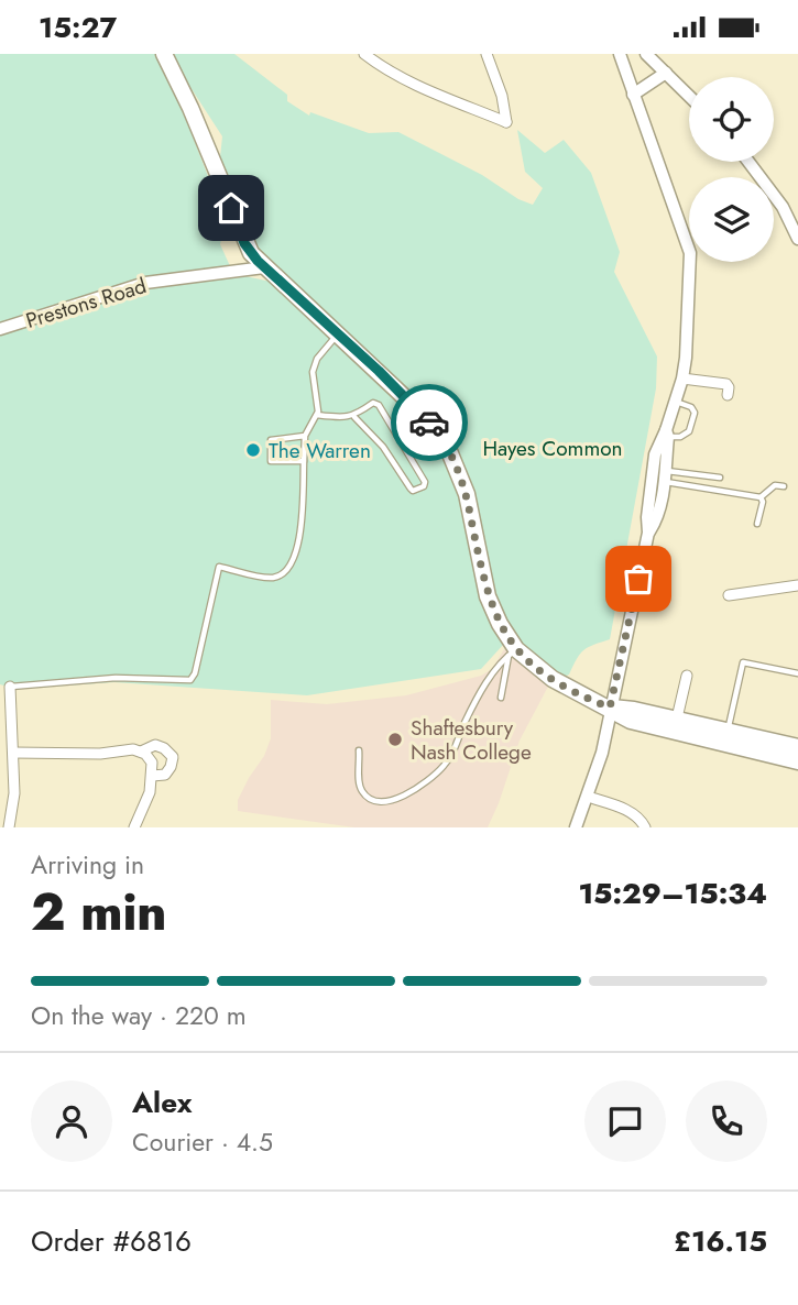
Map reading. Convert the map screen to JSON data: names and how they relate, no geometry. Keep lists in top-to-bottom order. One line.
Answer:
{"streets":{"street":["Prestons Road"]},"parks":["Hayes Common"],"places":["The Warren","Shaftesbury Nash College"],"page":{"status":"15:27","heading":["2 min","Arriving in","15:29–15:34"],"panel":["Alex","Courier · 4.5","Order #6816","£16.15"],"bar":"On the way · 220 m"}}
